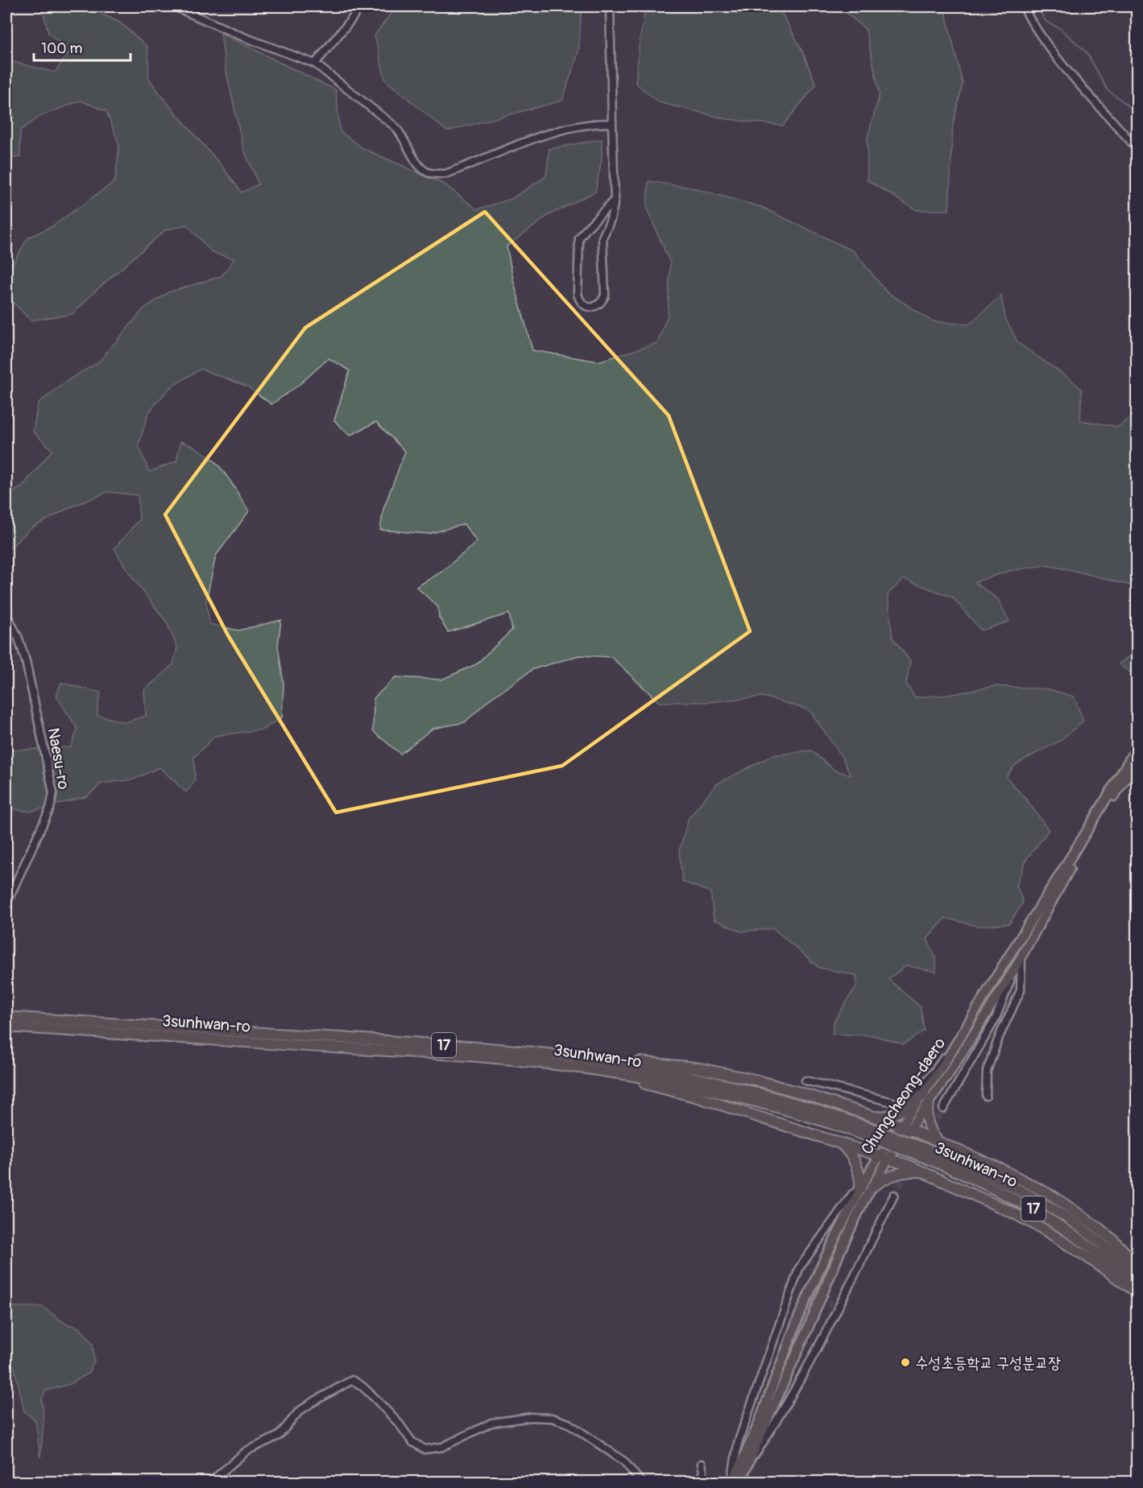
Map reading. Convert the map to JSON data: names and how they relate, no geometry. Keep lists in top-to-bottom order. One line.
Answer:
{"streets":{"highway":["3sunhwan-ro","17"],"main road":["Chungcheong-daero"],"street":["Naesu-ro"]},"places":["수성초등학교 구성분교장"],"scale_bar":"100 m"}
